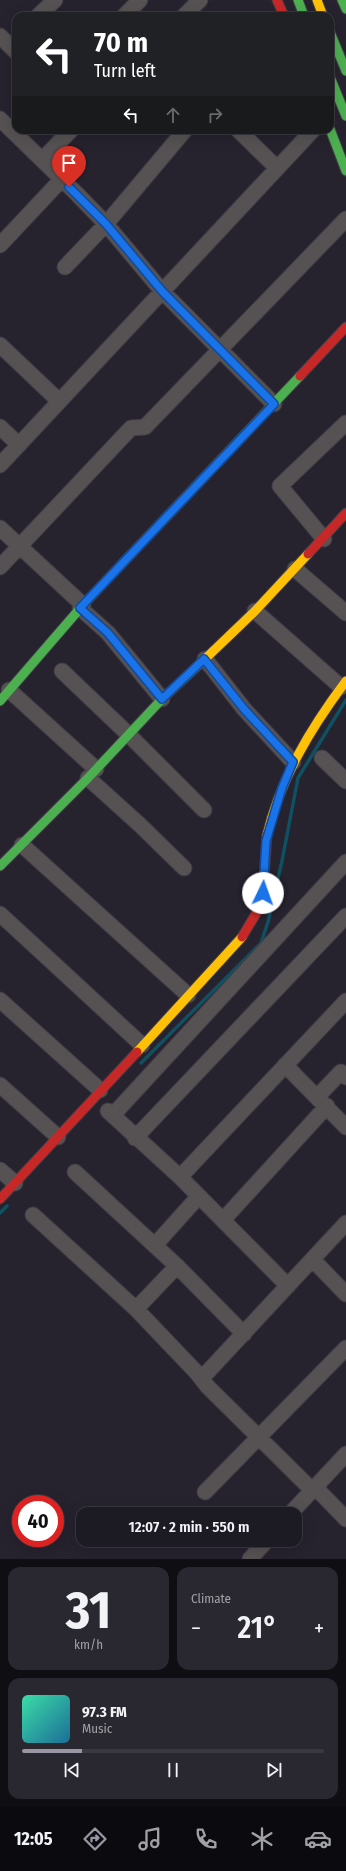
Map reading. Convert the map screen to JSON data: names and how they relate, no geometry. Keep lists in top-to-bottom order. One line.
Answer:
{"page":{"turn":["70 m","Turn left"],"limit":"40","trip":"12:07 · 2 min · 550 m","tile":[["31","km/h"],"Climate"],"heat":["−","21°","+"],"song":["97.3 FM","Music"],"tabs":"12:05"}}
